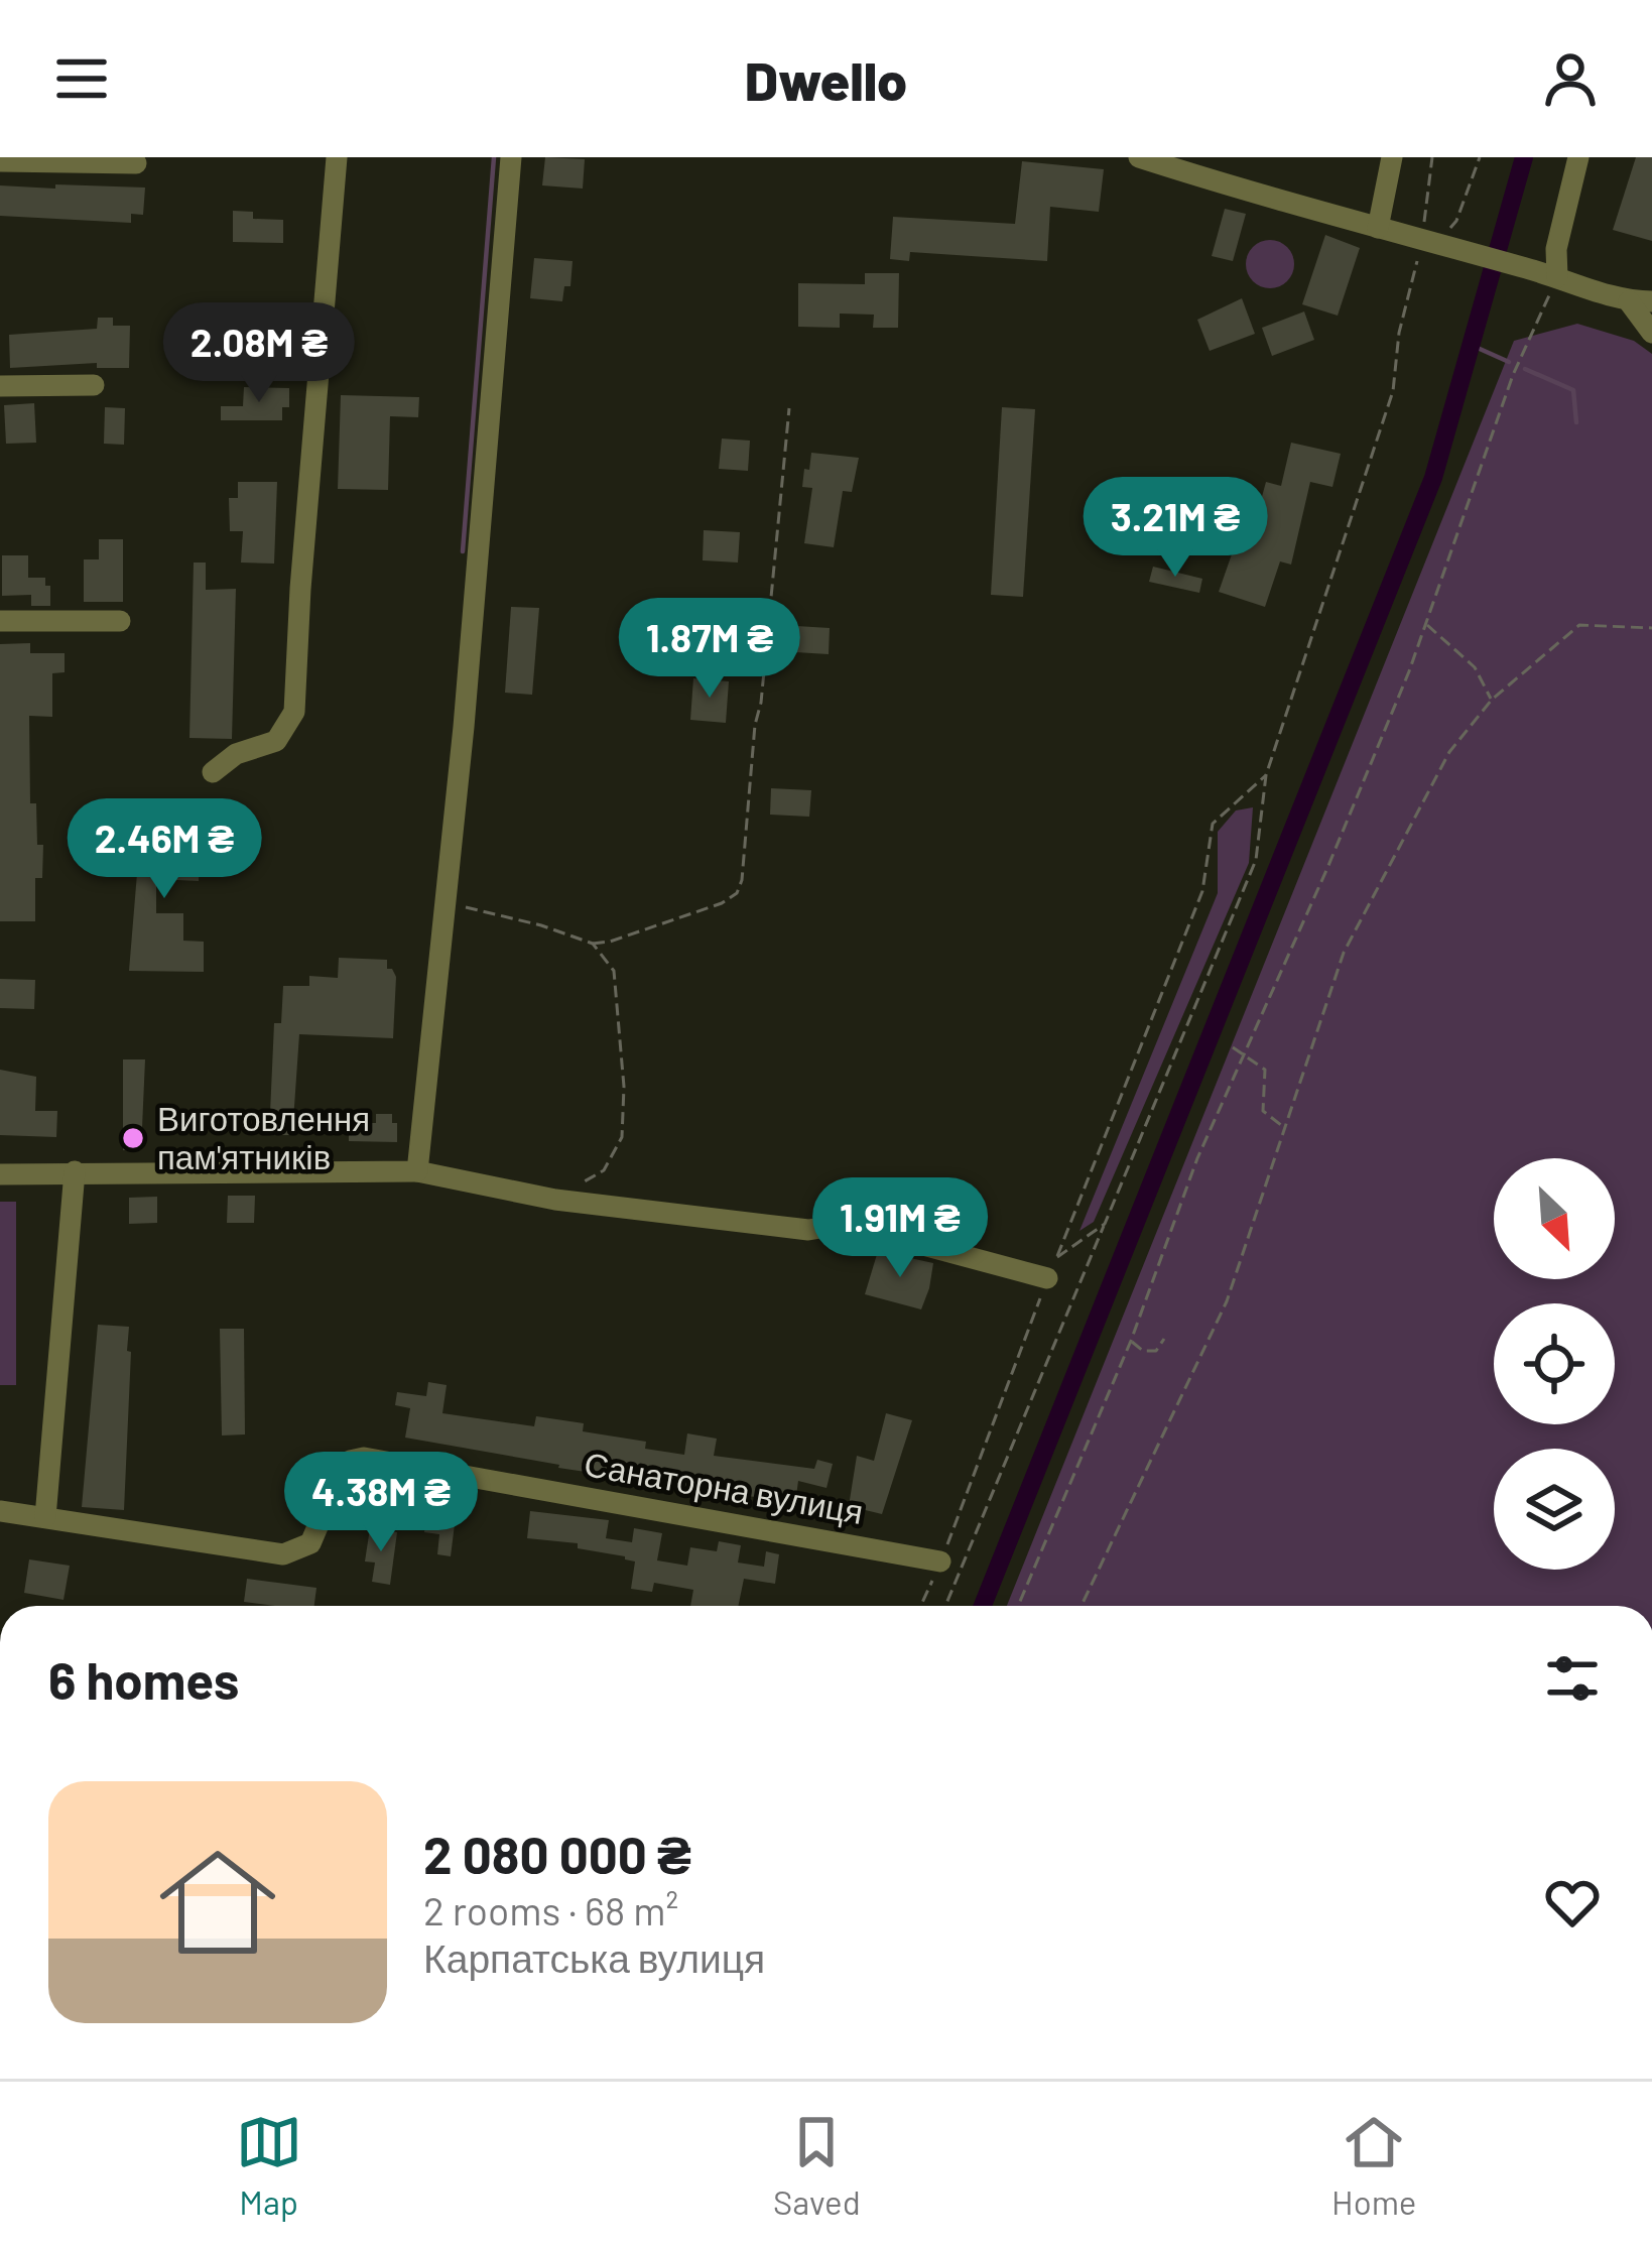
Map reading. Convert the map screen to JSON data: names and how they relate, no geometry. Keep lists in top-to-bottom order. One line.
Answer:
{"streets":{"street":["Санаторна вулиця"]},"places":["Виготовлення пам'ятників"],"north":"bottom right","page":{"header":"Dwello","price":["2.08M ₴","3.21M ₴","1.87M ₴","2.46M ₴","1.91M ₴","4.38M ₴"],"heading":"6 homes","list":[{"name":"2 080 000 ₴","note":"2 rooms · 68 m² · Карпатська вулиця"}],"tabs":["Map","Saved","Home"]}}
